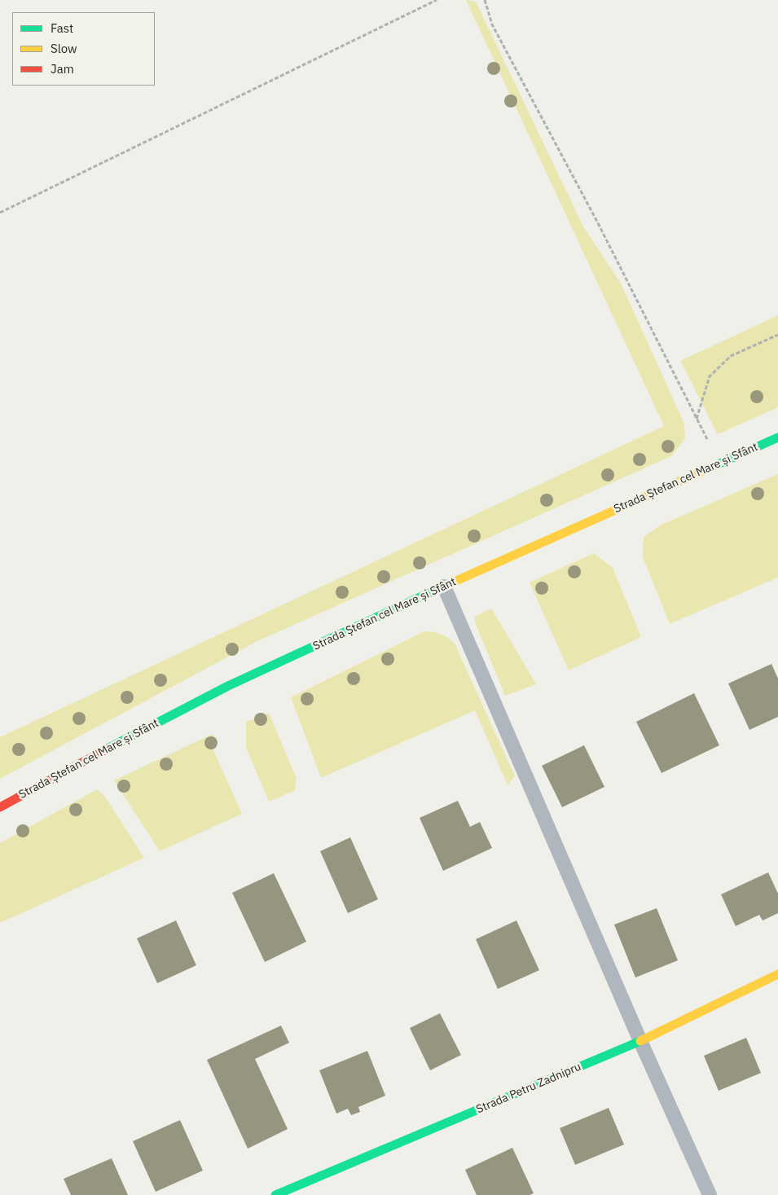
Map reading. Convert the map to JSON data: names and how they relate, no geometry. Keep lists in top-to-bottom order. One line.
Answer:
{"streets":{"main road":["Strada Ștefan cel Mare și Sfânt","Strada Petru Zadnipru"]},"legend":["Fast","Slow","Jam"]}
